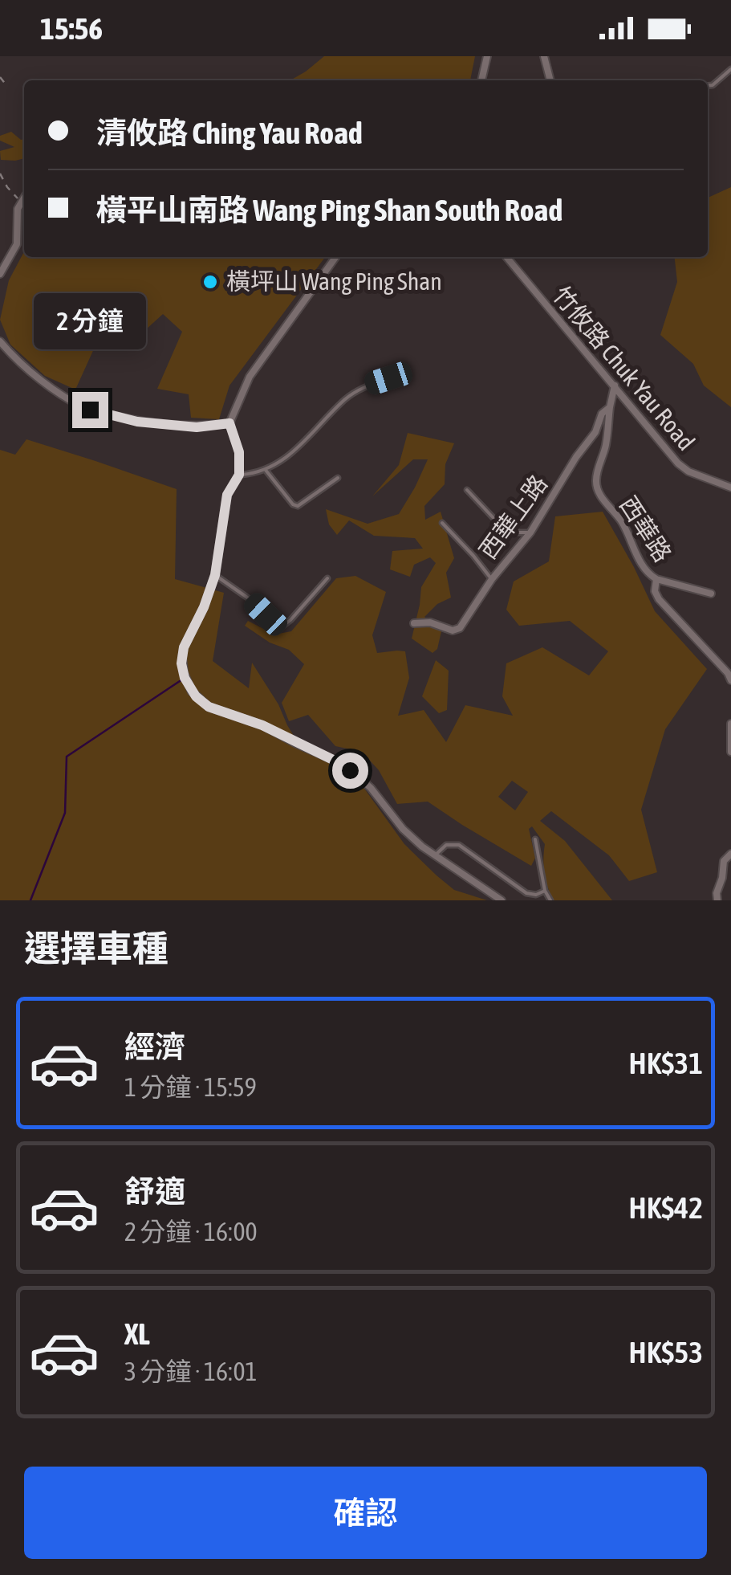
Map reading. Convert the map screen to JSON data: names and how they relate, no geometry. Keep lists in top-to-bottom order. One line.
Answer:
{"streets":{"street":["竹攸路 Chuk Yau Road","西華上路","西華路"]},"crossings":[["竹攸路 Chuk Yau Road","西華上路"],["西華上路","西華路"]],"places":["橫坪山 Wang Ping Shan"],"page":{"status":"15:56","banner":["清攸路 Ching Yau Road","橫平山南路 Wang Ping Shan South Road"],"bubble":"2 分鐘","heading":"選擇車種","list":[{"name":"經濟","note":"1 分鐘 · 15:59","value":"HK$31"},{"name":"舒適","note":"2 分鐘 · 16:00","value":"HK$42"},{"name":"XL","note":"3 分鐘 · 16:01","value":"HK$53"}],"buttons":"確認"}}
